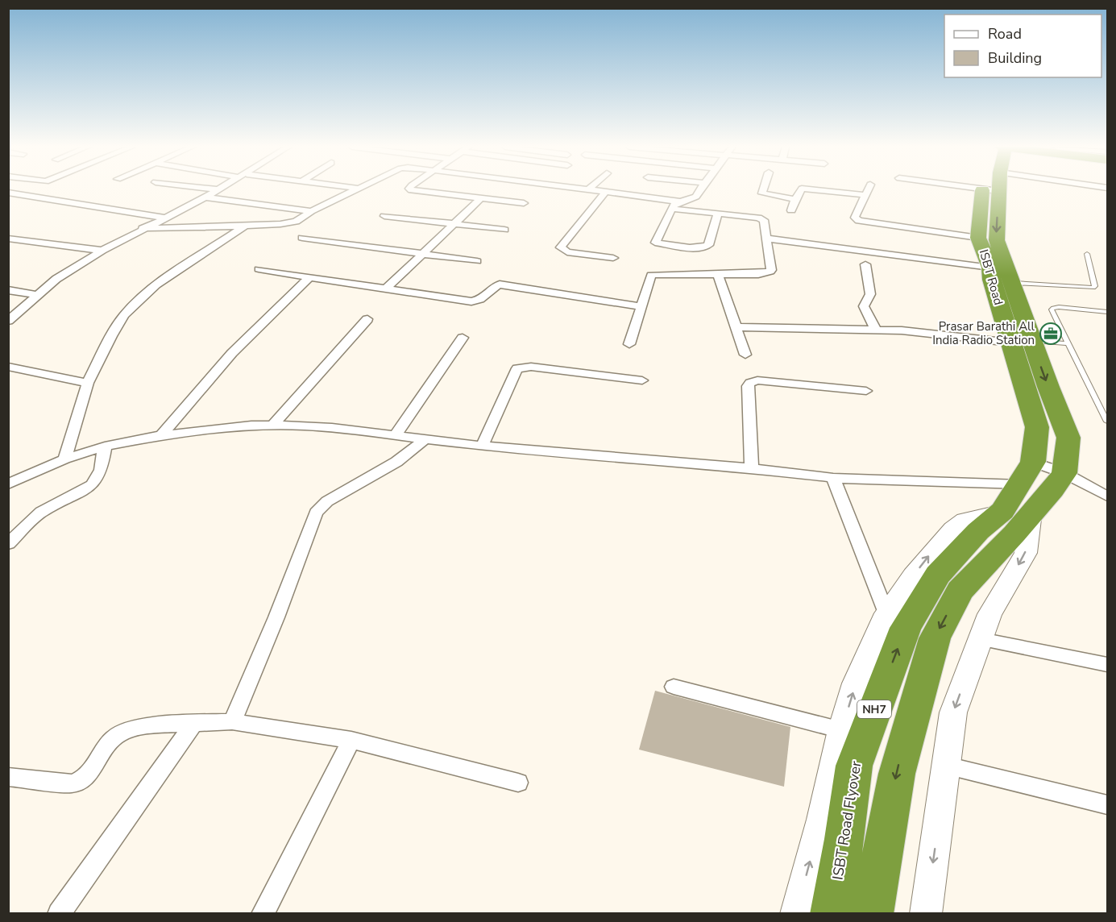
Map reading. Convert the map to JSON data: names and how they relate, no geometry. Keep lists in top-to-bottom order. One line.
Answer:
{"streets":{"highway":["ISBT Road","NH7","ISBT Road Flyover"]},"crossings":[["ISBT Road","NH7"],["ISBT Road","ISBT Road Flyover"],["NH7","ISBT Road Flyover"]],"places":{"office":["Prasar Barathi All India Radio Station"]},"legend":["Road","Building"]}
